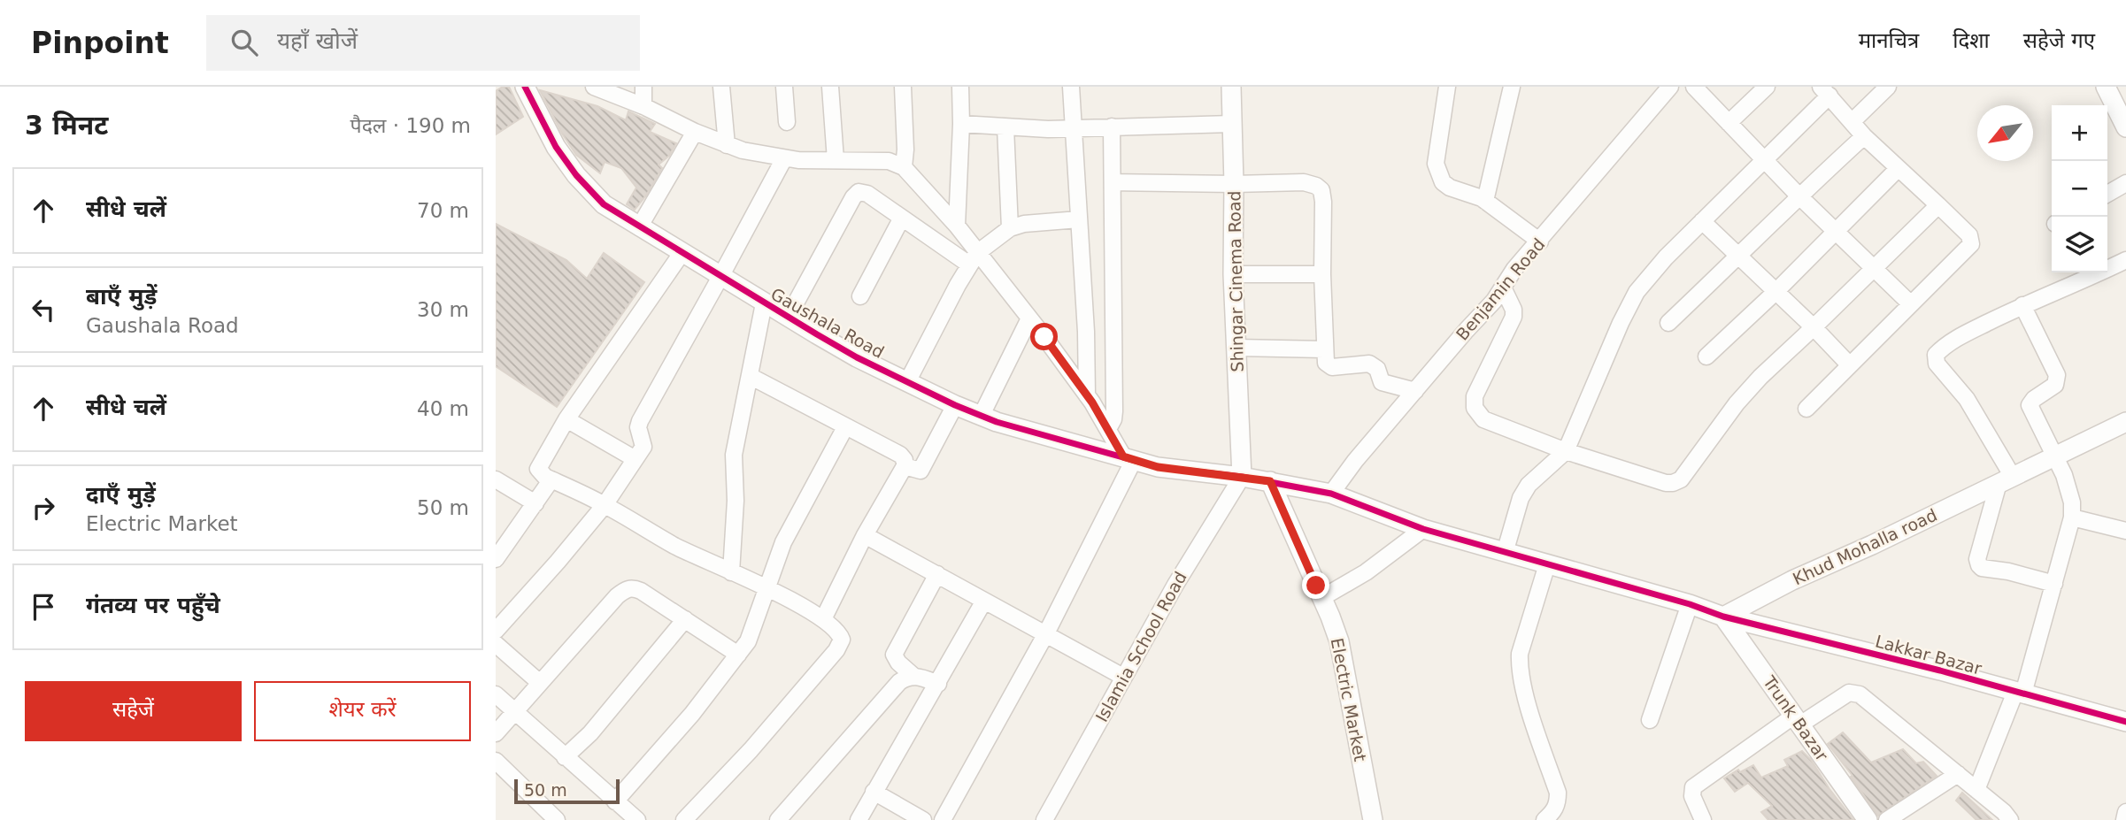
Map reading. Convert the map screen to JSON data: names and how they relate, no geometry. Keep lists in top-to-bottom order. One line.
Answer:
{"streets":{"street":["Shingar Cinema Road","Benjamin Road","Gaushala Road","Khud Mohalla road","Islamia School Road","Lakkar Bazar","Electric Market","Trunk Bazar"]},"crossings":[["Shingar Cinema Road","Gaushala Road"],["Shingar Cinema Road","Islamia School Road"],["Benjamin Road","Gaushala Road"],["Gaushala Road","Islamia School Road"],["Gaushala Road","Electric Market"],["Khud Mohalla road","Lakkar Bazar"],["Khud Mohalla road","Trunk Bazar"],["Lakkar Bazar","Trunk Bazar"]],"scale_bar":"50 m","north":"bottom left","page":{"header":"Pinpoint","search":"यहाँ खोजें","nav":["मानचित्र","दिशा","सहेजे गए"],"heading":["3 मिनट","पैदल · 190 m"],"map_buttons":["+","−"],"list":[["सीधे चलें","70 m"],["बाएँ मुड़ें","Gaushala Road","30 m"],["सीधे चलें","40 m"],["दाएँ मुड़ें","Electric Market","50 m"],"गंतव्य पर पहुँचे"],"buttons":["सहेजें","शेयर करें"],"scale":"50 m"}}
